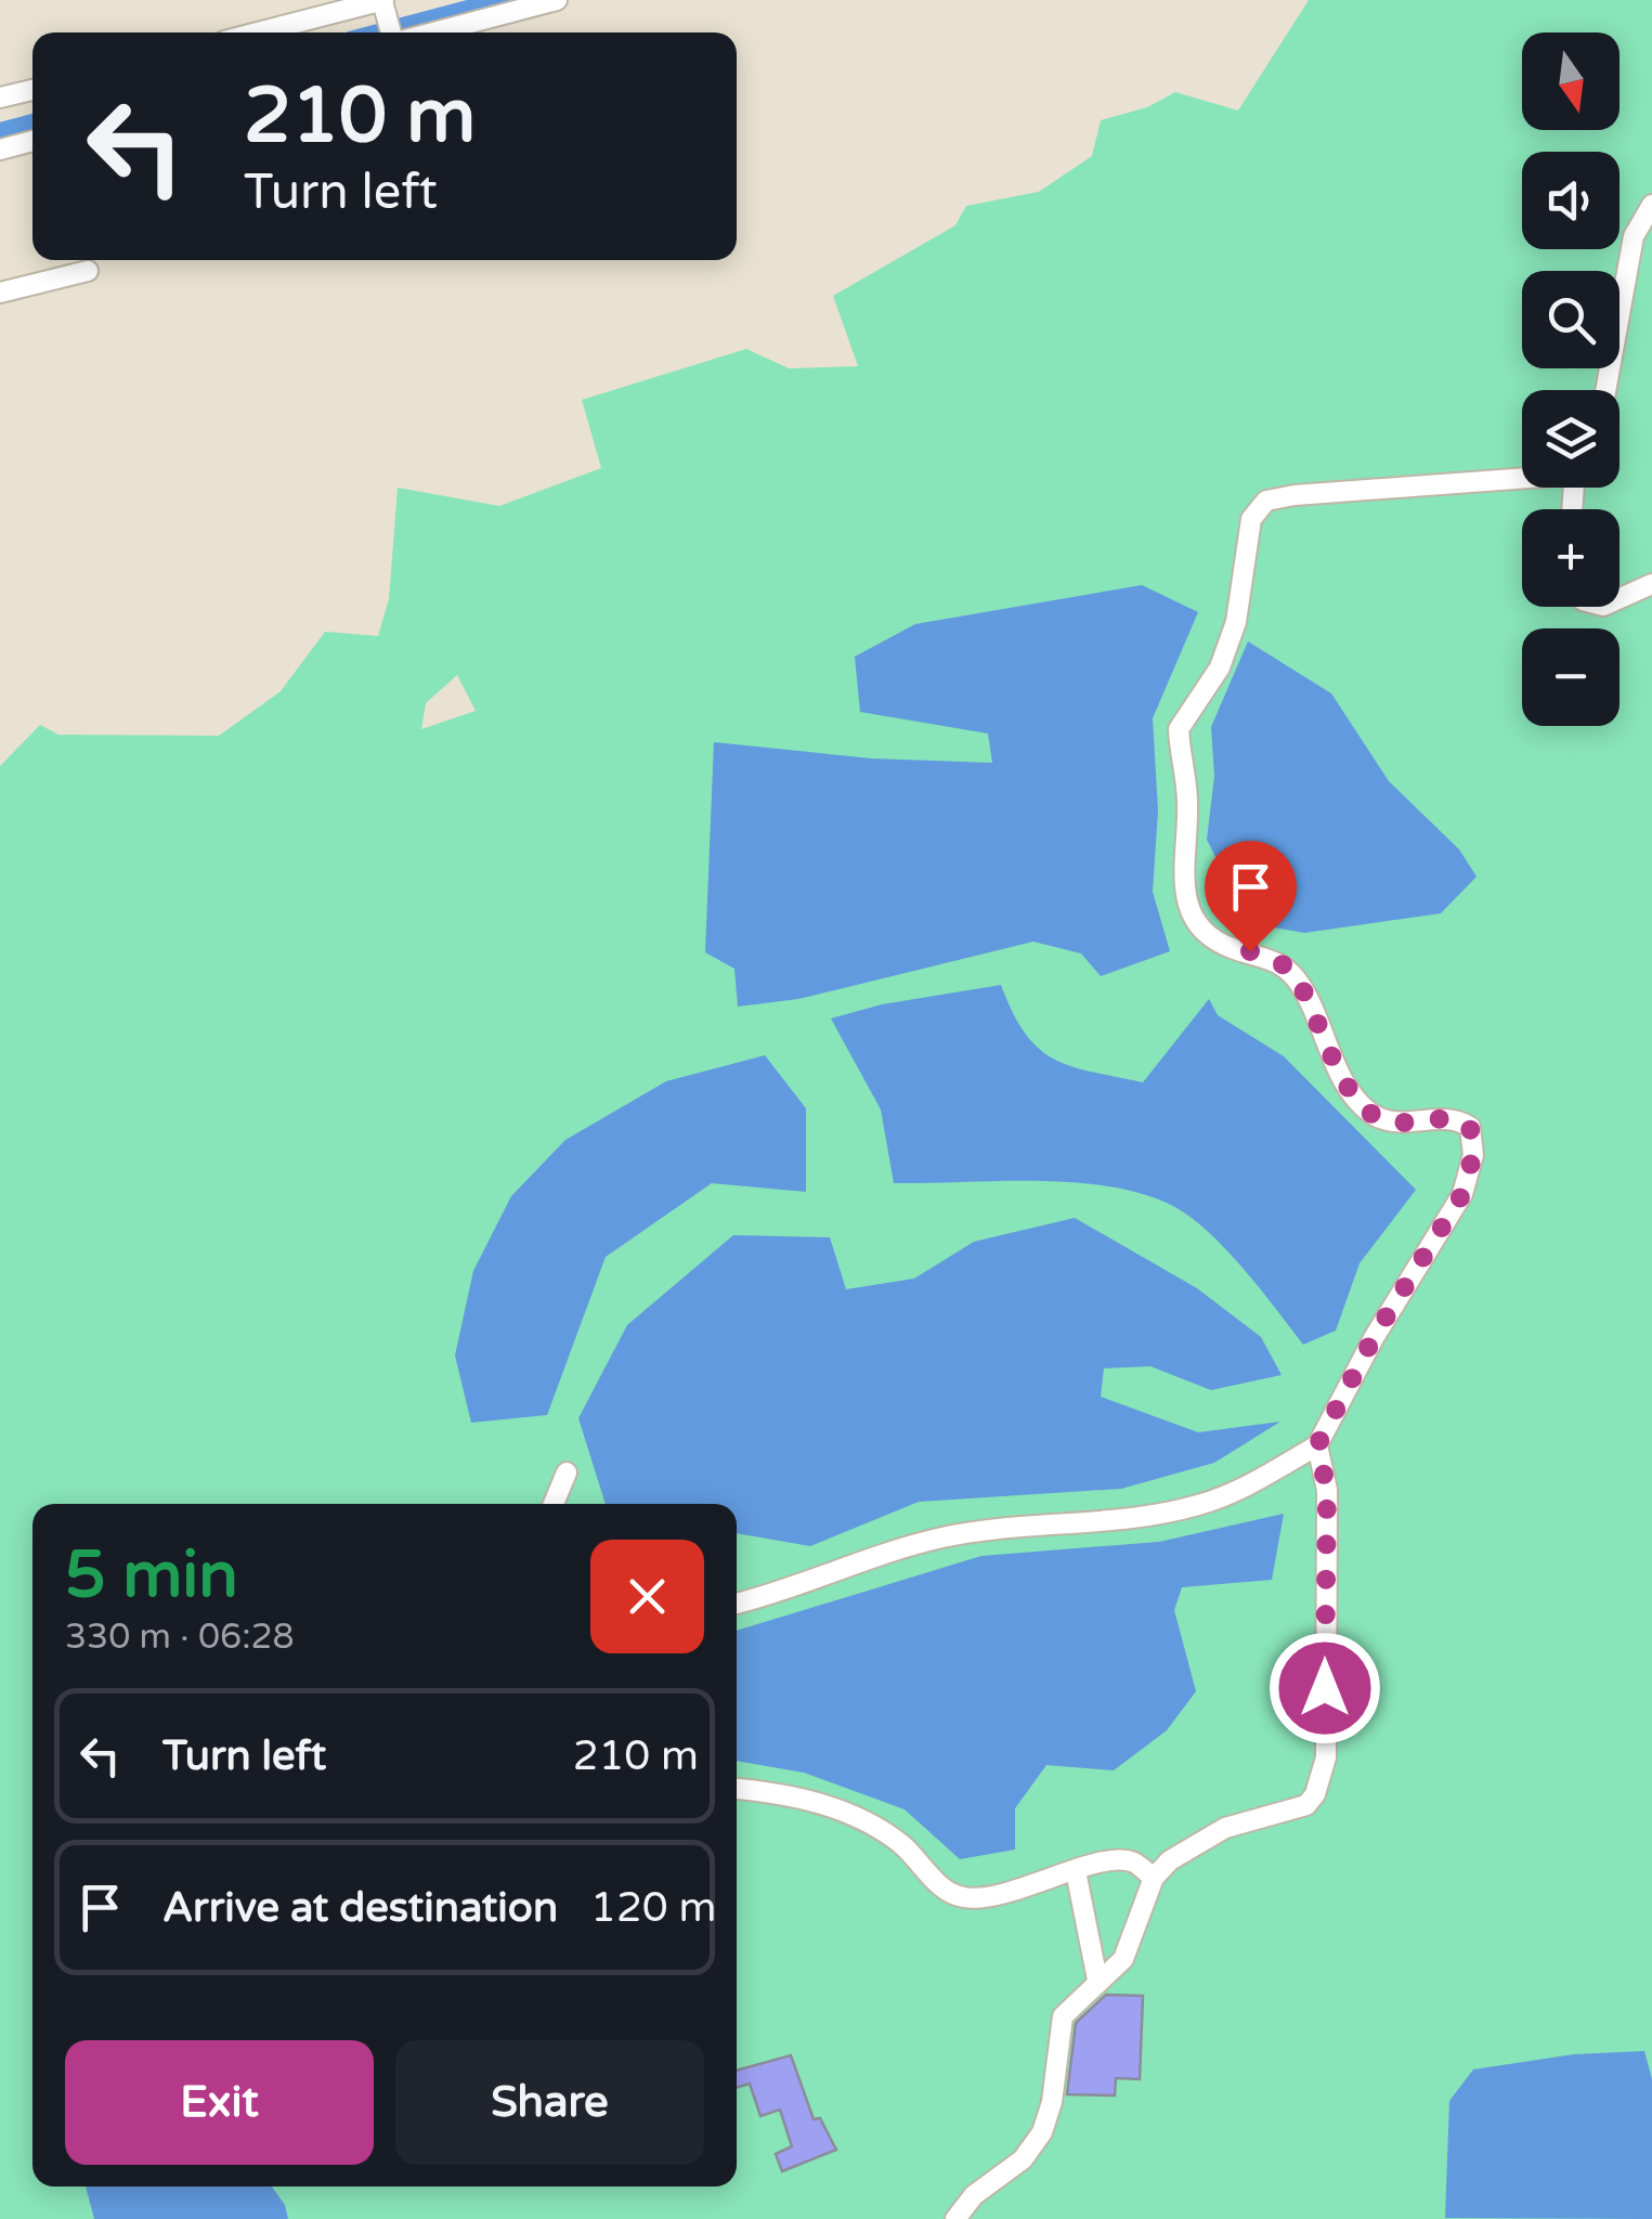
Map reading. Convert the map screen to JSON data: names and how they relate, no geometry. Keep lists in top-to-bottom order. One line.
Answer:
{"north":"bottom","page":{"map_buttons":["+","−"],"turn":["210 m","Turn left"],"heading":["5 min","330 m · 06:28"],"list":[{"name":"Turn left","value":"210 m"},{"name":"Arrive at destination","value":"120 m"}],"buttons":["Exit","Share"]}}
